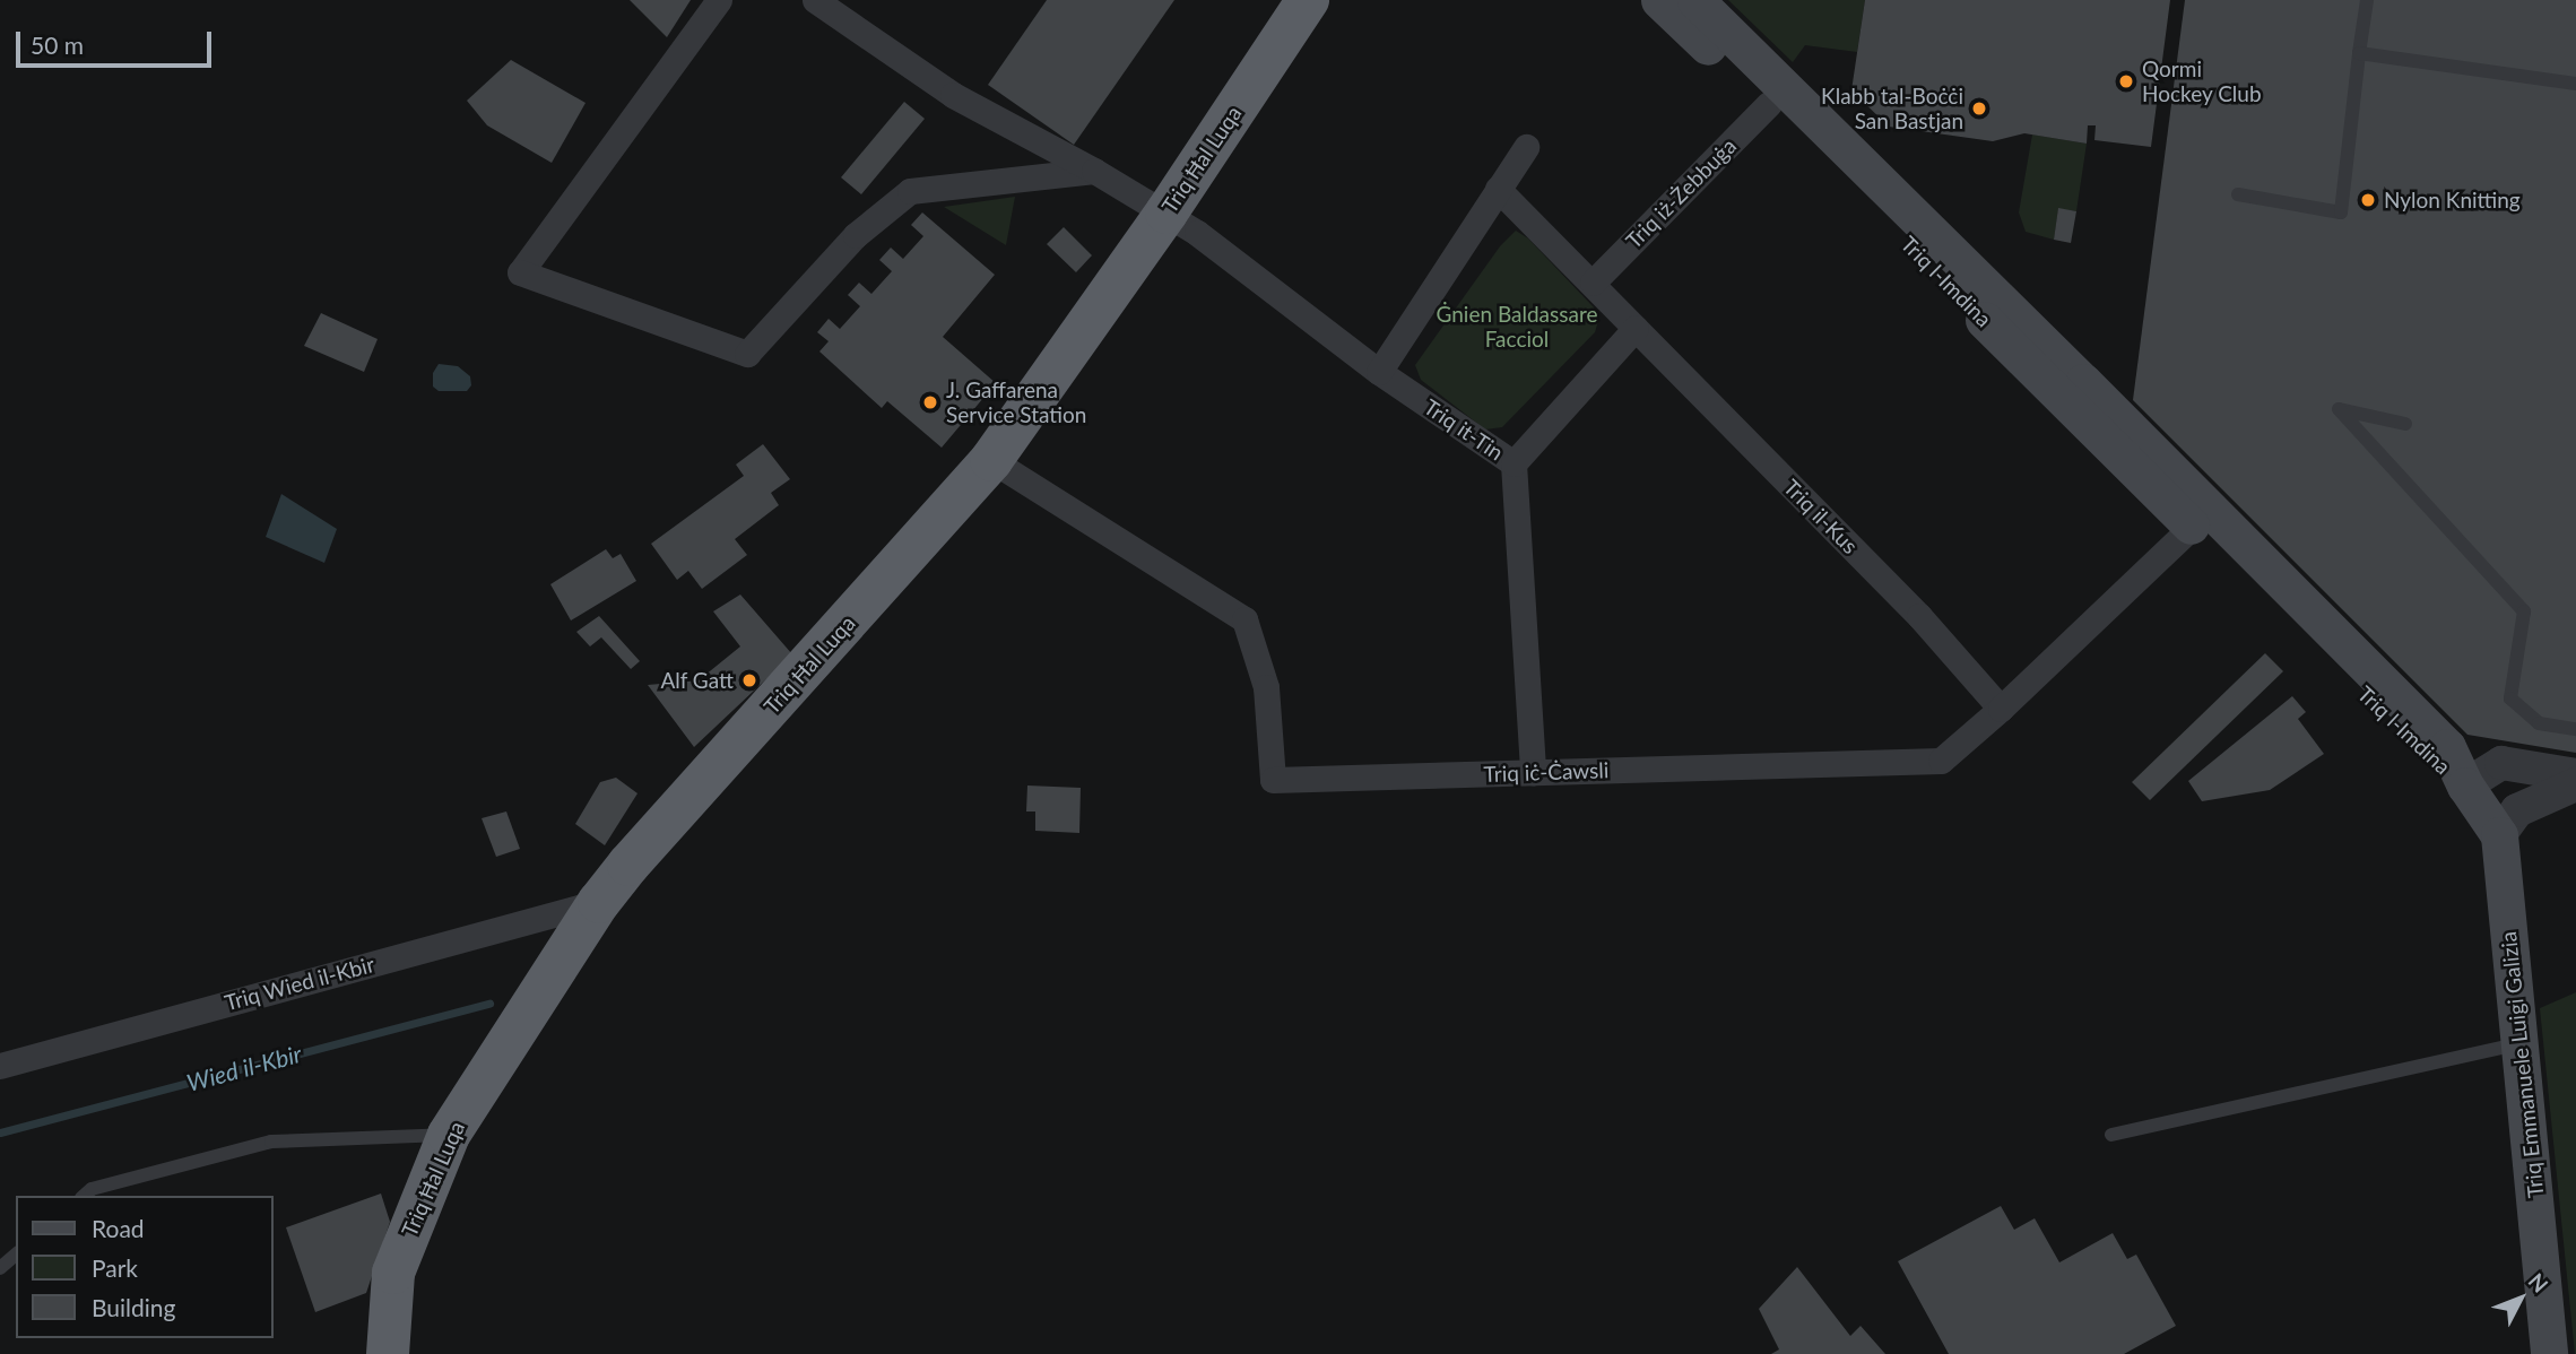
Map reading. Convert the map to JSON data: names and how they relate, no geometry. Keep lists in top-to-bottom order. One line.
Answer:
{"streets":{"highway":["Triq Ħal Luqa"],"main road":["Triq l-Imdina","Triq Emmanuele Luigi Galizia"],"street":["Triq iż-Żebbuġa","Triq it-Tin","Triq il-Kus","Triq iċ-Ċawsli","Triq Wied il-Kbir"]},"crossings":[["Triq Ħal Luqa","Triq it-Tin"],["Triq Ħal Luqa","Triq iċ-Ċawsli"],["Triq Ħal Luqa","Triq Wied il-Kbir"],["Triq iż-Żebbuġa","Triq l-Imdina"],["Triq iż-Żebbuġa","Triq il-Kus"],["Triq l-Imdina","Triq iċ-Ċawsli"],["Triq l-Imdina","Triq Emmanuele Luigi Galizia"],["Triq it-Tin","Triq iċ-Ċawsli"],["Triq il-Kus","Triq iċ-Ċawsli"]],"water":["Wied il-Kbir"],"parks":["Ġnien Baldassare Facciol"],"places":["Qormi Hockey Club","Klabb tal-Boċċi San Bastjan","Nylon Knitting","J. Gaffarena Service Station","Alf Gatt"],"legend":["Road","Park","Building"],"scale_bar":"50 m","north":"top right"}
